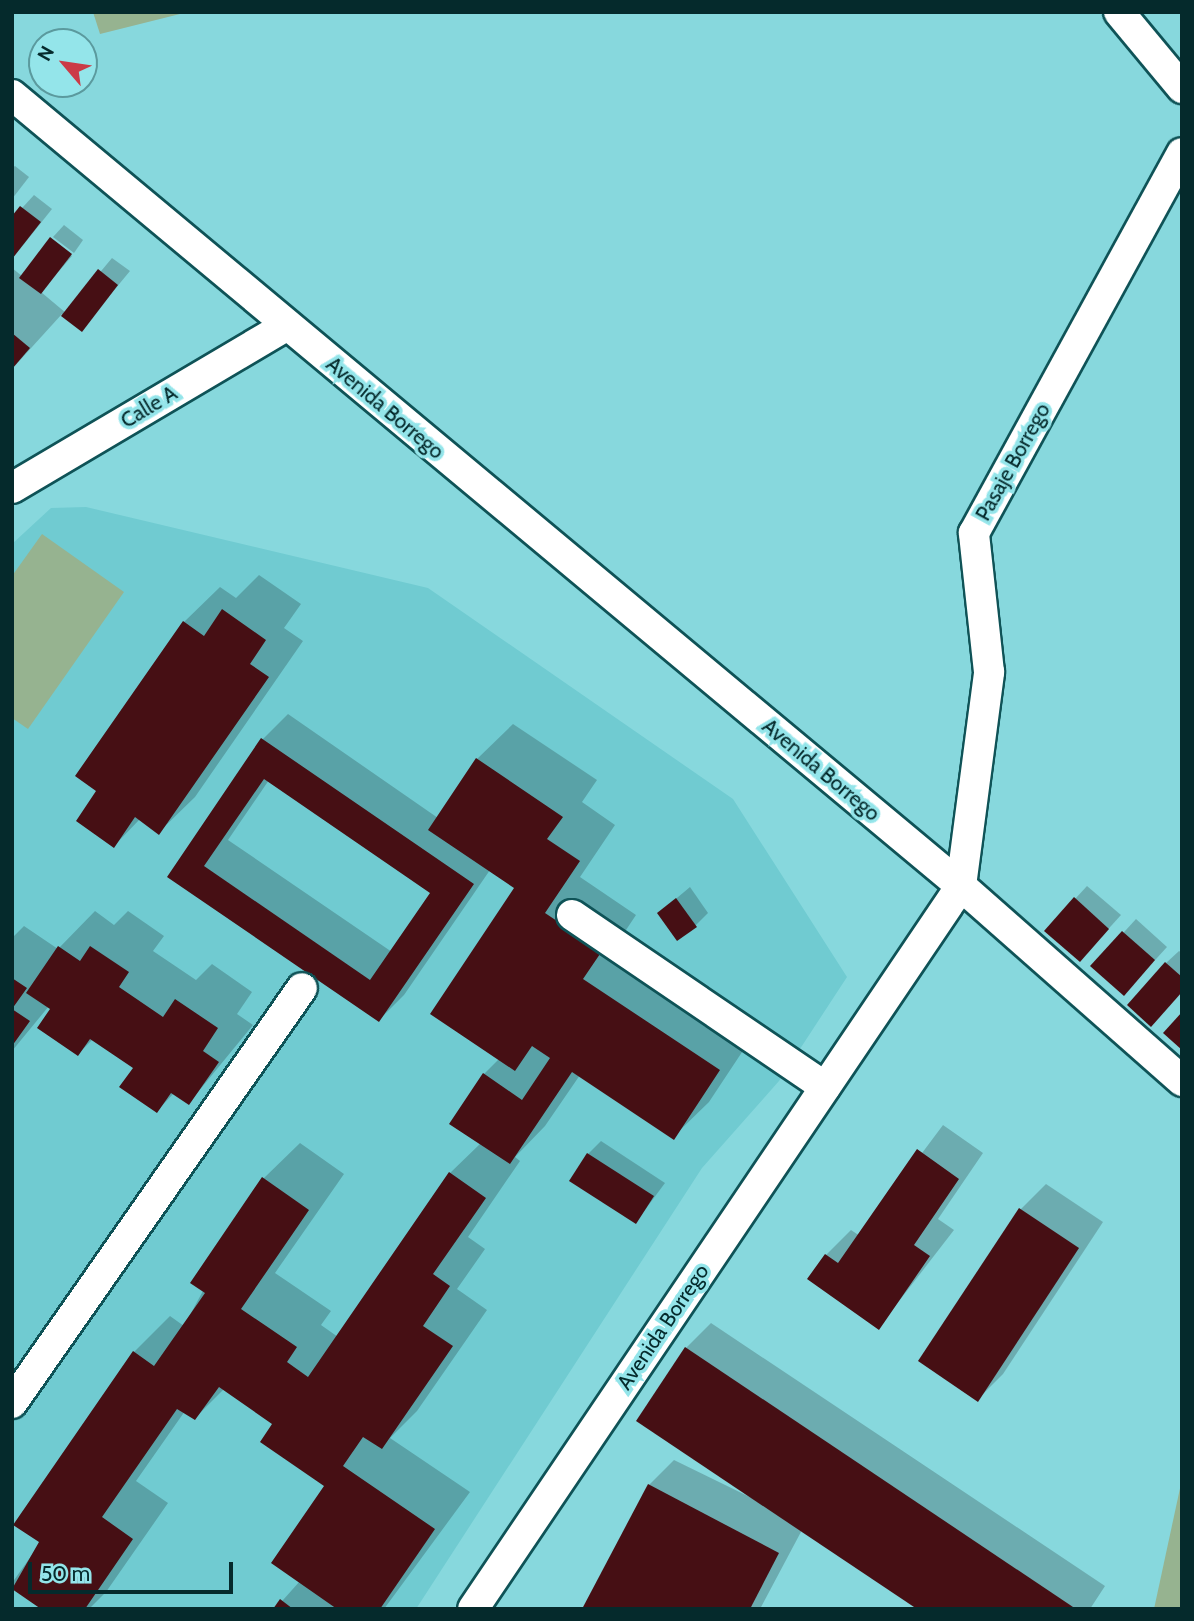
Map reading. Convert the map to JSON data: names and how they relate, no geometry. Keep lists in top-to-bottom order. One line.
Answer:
{"streets":{"street":["Calle A","Avenida Borrego","Pasaje Borrego"]},"crossings":[["Calle A","Avenida Borrego"],["Avenida Borrego","Pasaje Borrego"]],"scale_bar":"50 m","north":"top left"}
